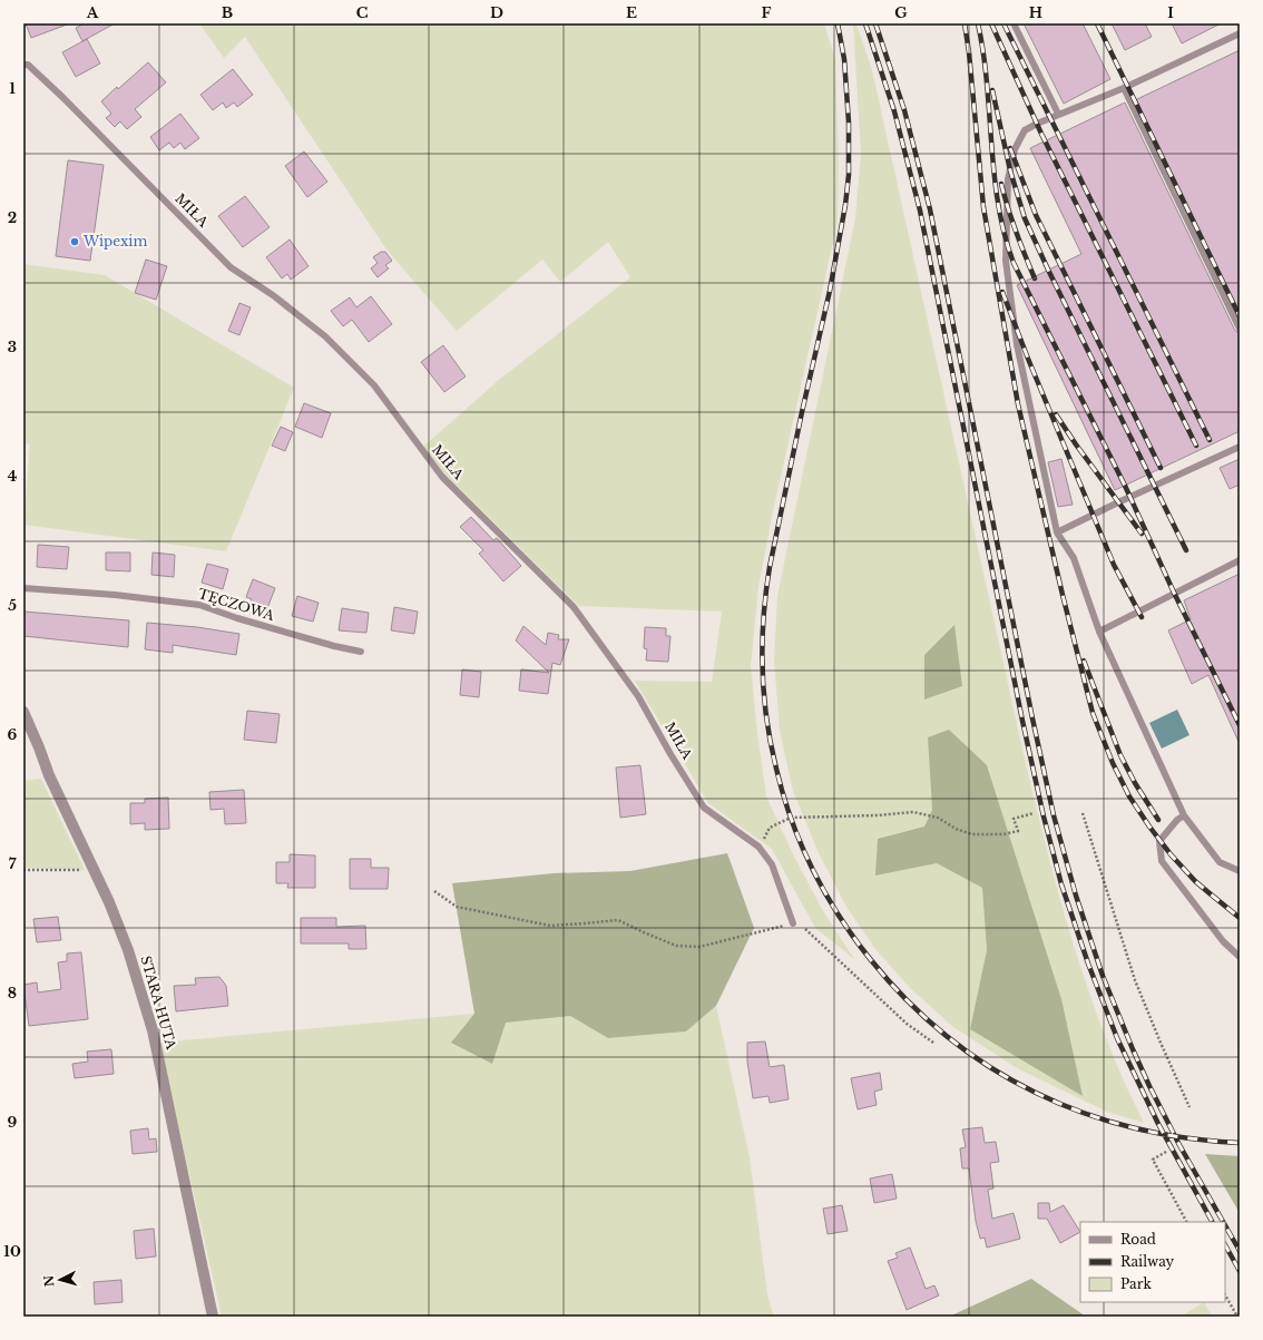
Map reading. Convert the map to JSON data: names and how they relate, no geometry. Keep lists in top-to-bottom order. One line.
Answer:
{"streets":{"street":["STARA HUTA"],"lane":["MIŁA","TĘCZOWA"]},"places":["Wipexim"],"legend":["Road","Railway","Park"],"north":"left","grid":{"columns":["A","B","C","D","E","F","G","H","I"],"rows":["1","2","3","4","5","6","7","8","9","10"]}}
